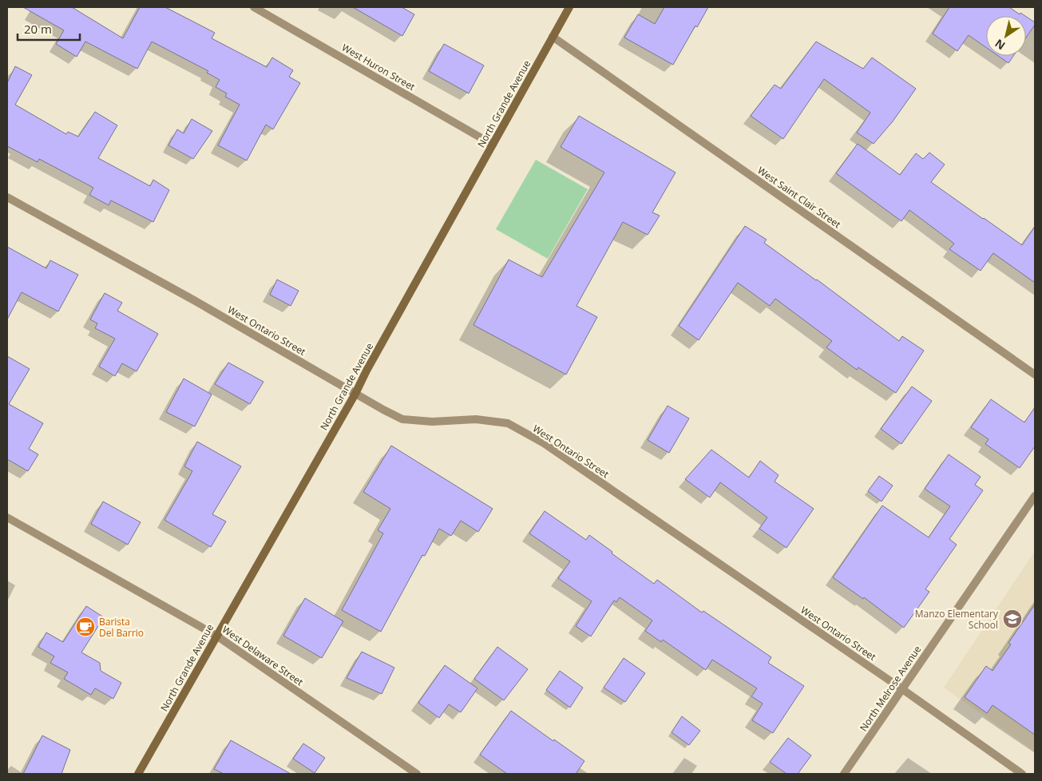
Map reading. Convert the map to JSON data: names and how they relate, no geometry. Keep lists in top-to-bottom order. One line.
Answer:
{"streets":{"main road":["North Grande Avenue"],"street":["West Huron Street","West Saint Clair Street","West Ontario Street","West Delaware Street","North Melrose Avenue"]},"crossings":[["West Huron Street","North Grande Avenue"],["North Grande Avenue","West Saint Clair Street"],["North Grande Avenue","West Ontario Street"],["North Grande Avenue","West Delaware Street"],["West Ontario Street","North Melrose Avenue"]],"places":{"school or university":["Manzo Elementary School"],"cafe":["Barista Del Barrio"]},"scale_bar":"20 m","north":"bottom left"}
